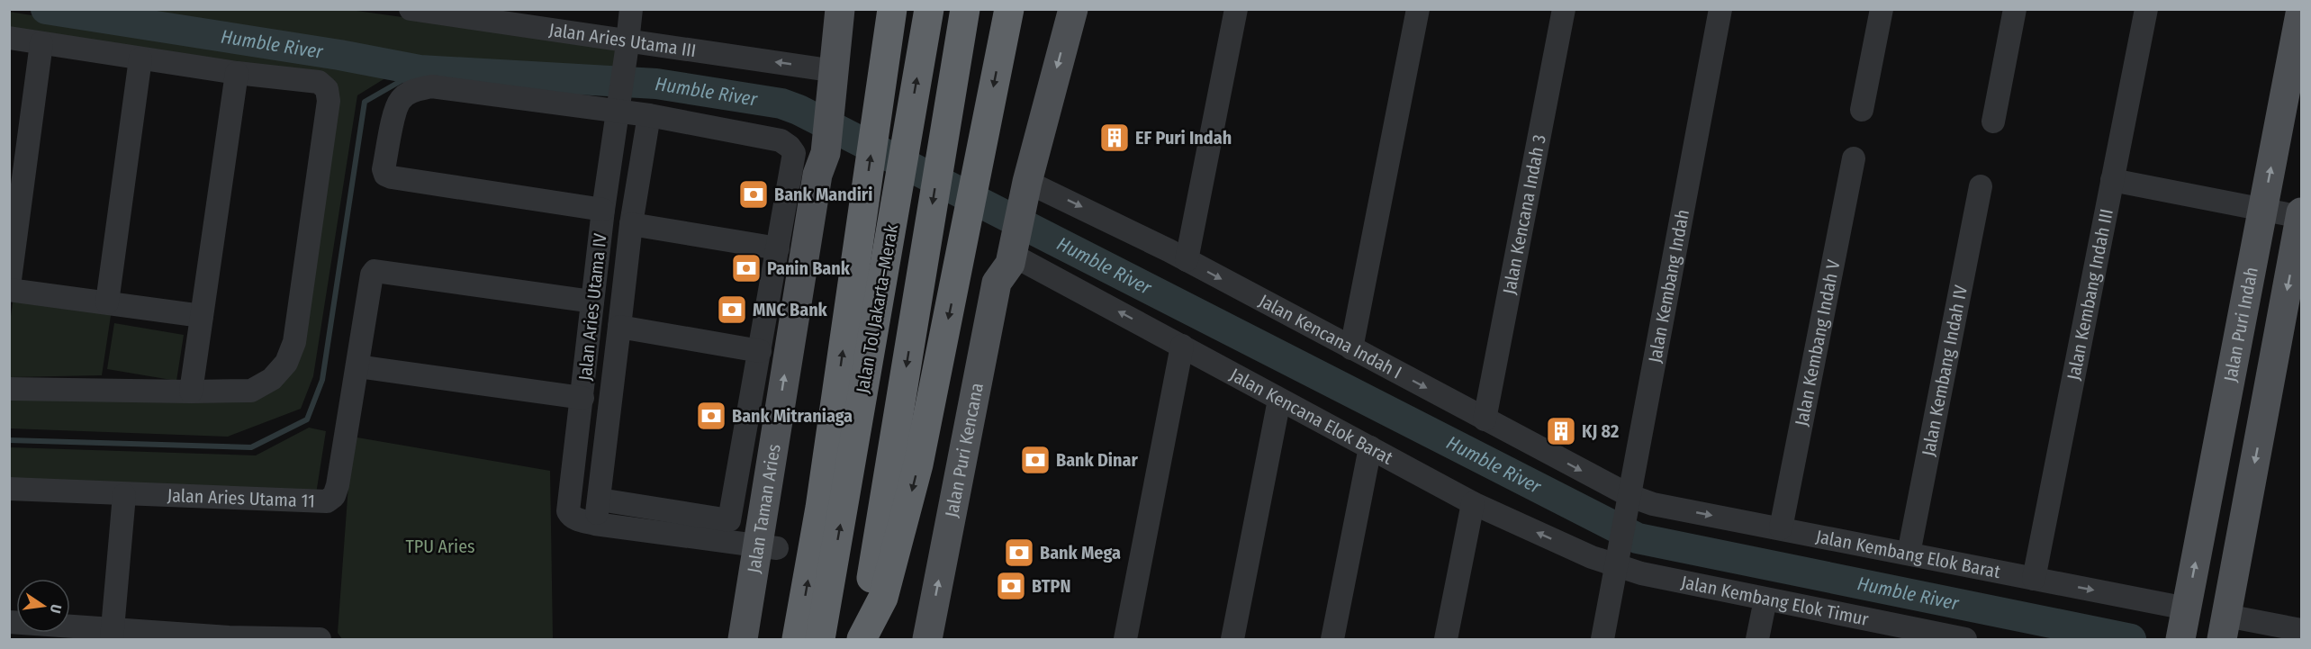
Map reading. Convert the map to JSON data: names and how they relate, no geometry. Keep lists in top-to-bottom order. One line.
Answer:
{"streets":{"highway":["Jalan Tol Jakarta–Merak"],"main road":["Jalan Puri Indah","Jalan Puri Kencana","Jalan Taman Aries"],"street":["Jalan Aries Utama III","Jalan Kencana Indah 3","Jalan Kembang Indah","Jalan Kembang Indah III","Jalan Aries Utama IV","Jalan Kencana Indah I","Jalan Kembang Indah V","Jalan Kembang Indah IV","Jalan Kencana Elok Barat","Jalan Aries Utama 11","Jalan Kembang Elok Barat","Jalan Kembang Elok Timur"]},"crossings":[["Jalan Aries Utama III","Jalan Aries Utama IV"],["Jalan Aries Utama III","Jalan Taman Aries"],["Jalan Kencana Indah 3","Jalan Kencana Indah I"],["Jalan Kembang Indah","Jalan Kencana Indah I"],["Jalan Kembang Indah","Jalan Kencana Elok Barat"],["Jalan Kembang Indah","Jalan Kembang Elok Barat"],["Jalan Kembang Indah","Jalan Kembang Elok Timur"],["Jalan Kembang Indah III","Jalan Kembang Elok Barat"],["Jalan Aries Utama IV","Jalan Aries Utama 11"],["Jalan Puri Indah","Jalan Kembang Elok Barat"],["Jalan Kencana Indah I","Jalan Puri Kencana"],["Jalan Kencana Indah I","Jalan Kembang Elok Barat"],["Jalan Kembang Indah V","Jalan Kembang Elok Barat"],["Jalan Kembang Indah IV","Jalan Kembang Elok Barat"],["Jalan Kencana Elok Barat","Jalan Puri Kencana"],["Jalan Kencana Elok Barat","Jalan Kembang Elok Timur"]],"one_way":["Jalan Kencana Indah I","Jalan Kencana Elok Barat","Jalan Kembang Elok Barat"],"water":["Humble River"],"parks":["TPU Aries"],"places":{"building":["EF Puri Indah","KJ 82"],"bank":["Bank Mandiri","Panin Bank","MNC Bank","Bank Mitraniaga","Bank Dinar","Bank Mega","BTPN"]},"north":"right"}
